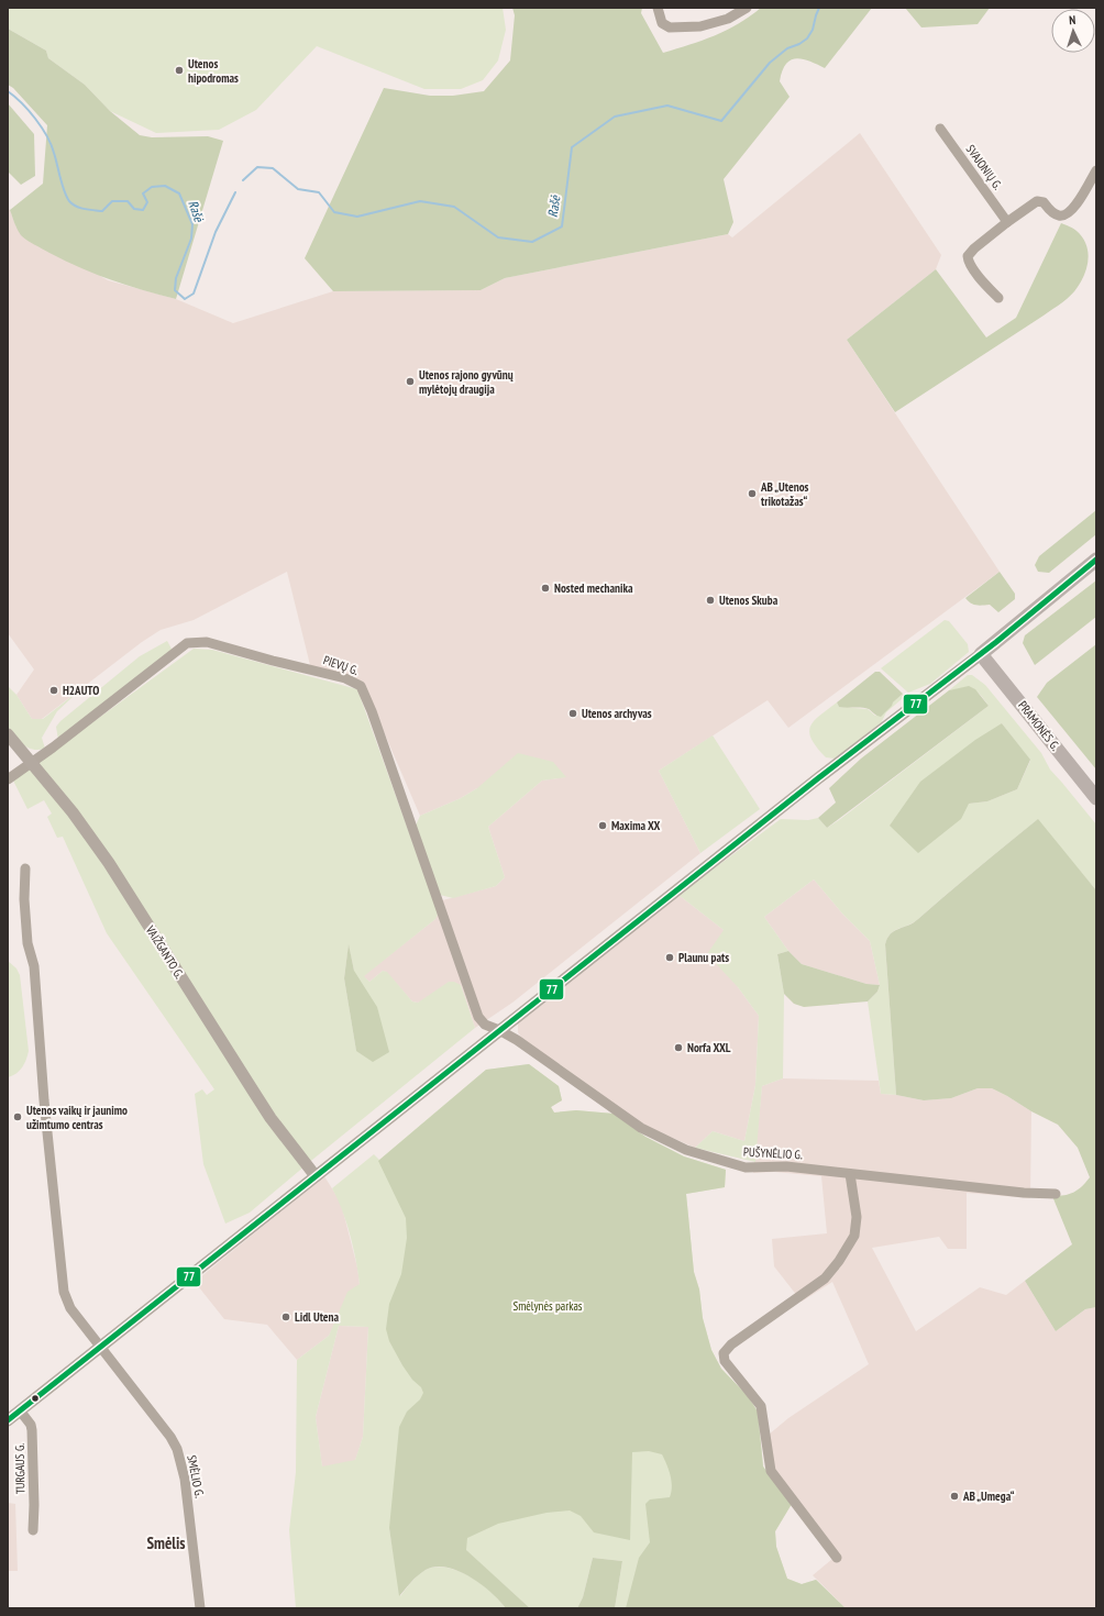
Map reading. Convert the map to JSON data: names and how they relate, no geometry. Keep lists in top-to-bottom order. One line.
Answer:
{"streets":{"highway":["PRAMONĖS G."],"main road":["VAIŽGANTO G."],"street":["SVAJONIŲ G.","PIEVŲ G.","PUŠYNĖLIO G.","TURGAUS G.","SMĖLIO G."]},"crossings":[["PIEVŲ G.","VAIŽGANTO G."],["PIEVŲ G.","PUŠYNĖLIO G."]],"districts":["Smėlis"],"water":["Rašė"],"parks":["Smėlynės parkas"],"places":["Utenos hipodromas","Utenos rajono gyvūnų mylėtojų draugija","AB „Utenos trikotažas“","Nosted mechanika","Utenos Skuba","H2AUTO","Utenos archyvas","Maxima XX","Plaunu pats","Norfa XXL","Utenos vaikų ir jaunimo užimtumo centras","Lidl Utena","AB „Umega“"],"lines":["transit line 77"],"north":"top"}
